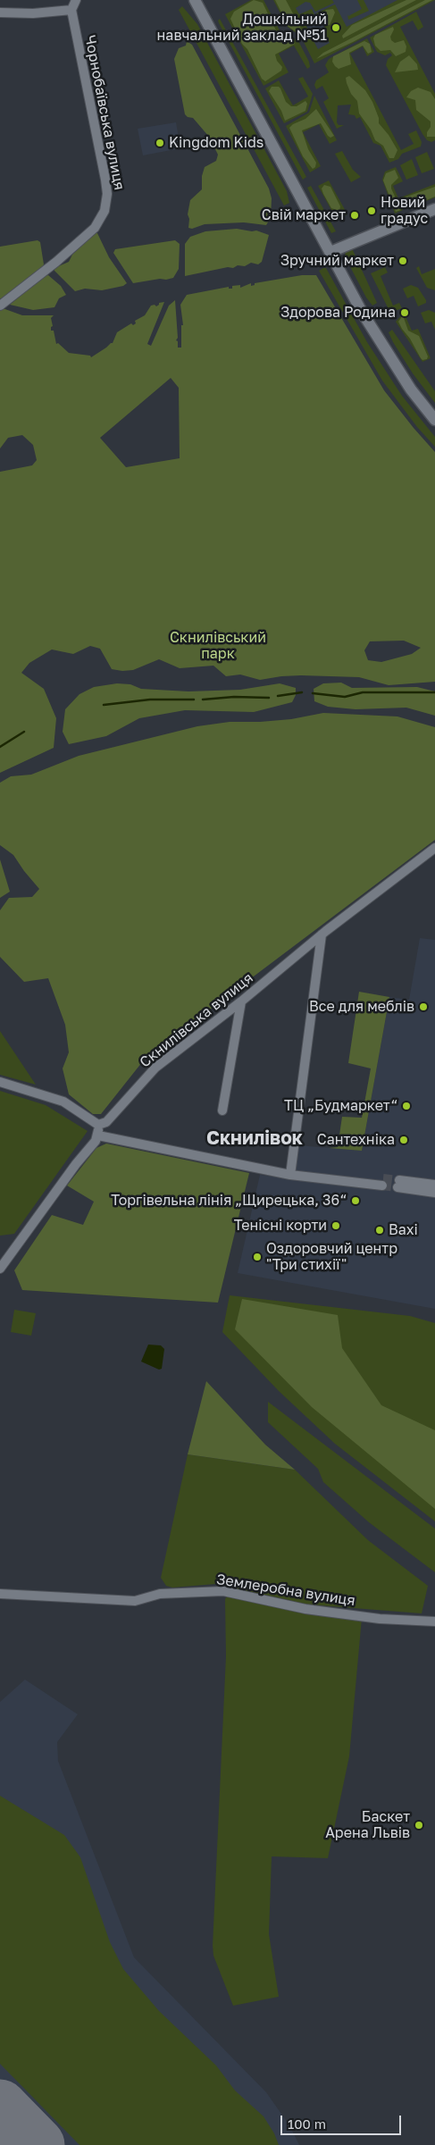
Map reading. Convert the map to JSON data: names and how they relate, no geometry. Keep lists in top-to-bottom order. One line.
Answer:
{"streets":{"street":["Чорнобаївська вулиця","Скнилівська вулиця","Землеробна вулиця"]},"districts":["Скнилівок"],"parks":["Скнилівський парк"],"places":["Дошкільний навчальний заклад №51","Kingdom Kids","Новий градус","Свій маркет","Зручний маркет","Здорова Родина","Все для меблів","ТЦ „Будмаркет“","Сантехніка","Торгівельна лінія „Щирецька, 36“","Тенісні корти","Baxi","Оздоровчий центр \"Три стихії\"","Баскет Арена Львів"],"scale_bar":"100 m"}
